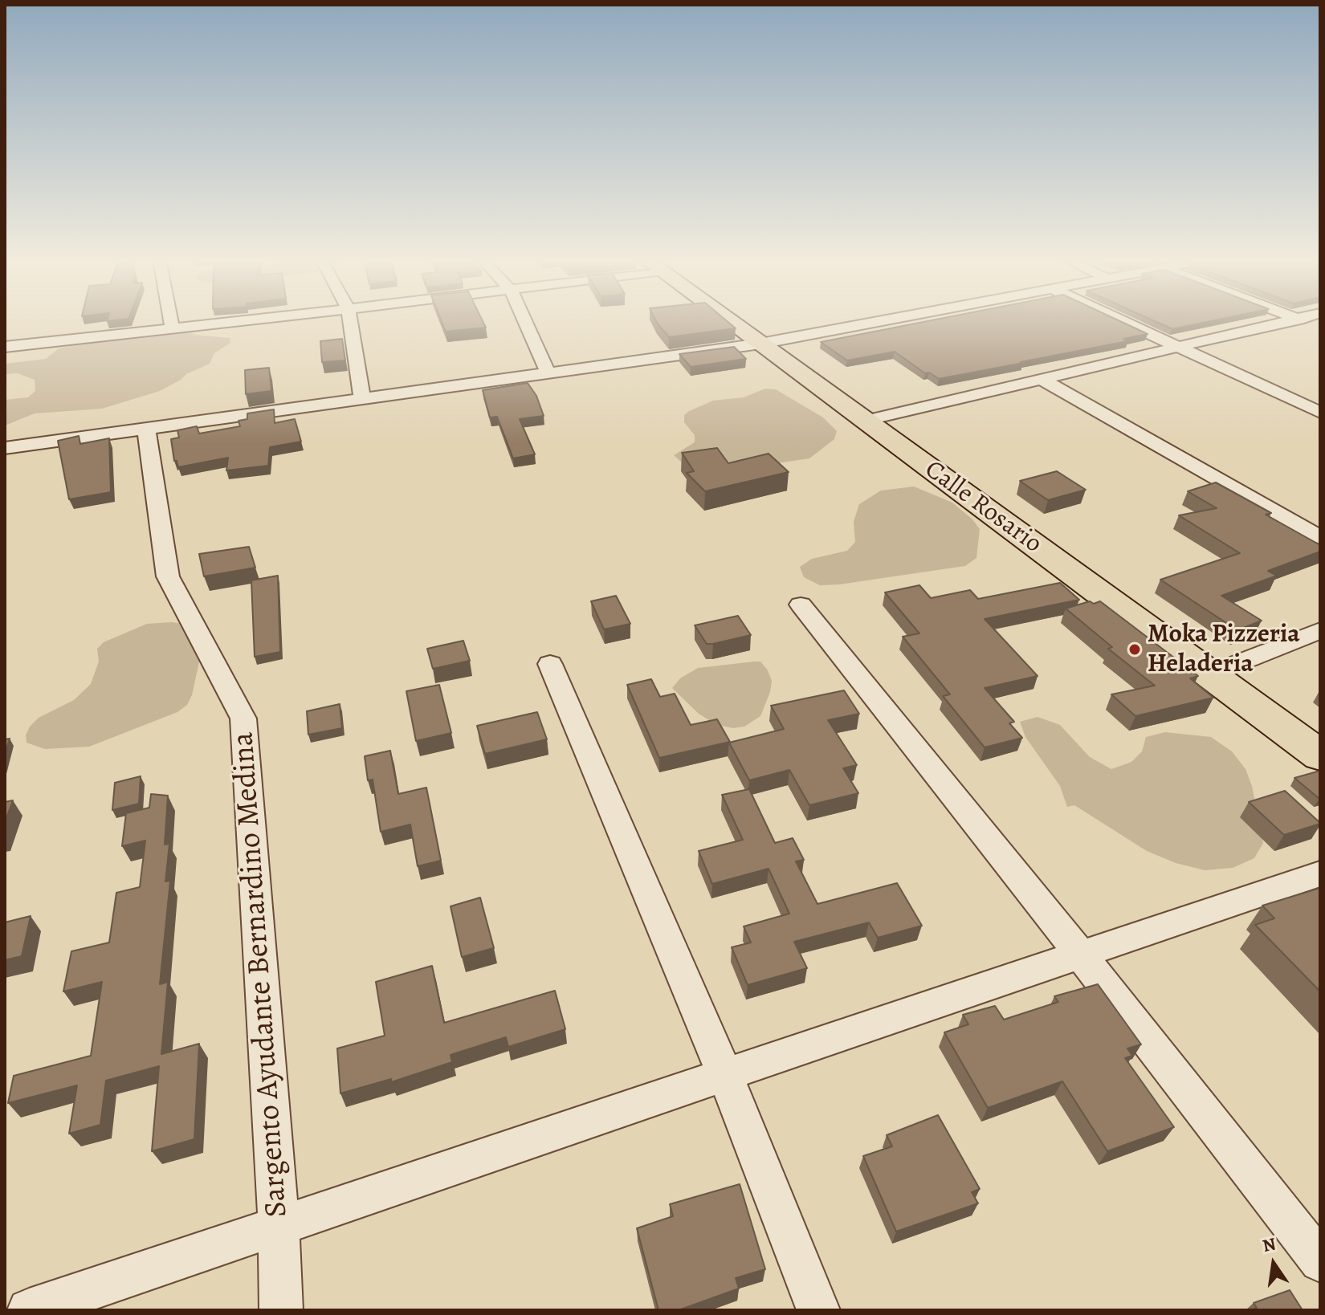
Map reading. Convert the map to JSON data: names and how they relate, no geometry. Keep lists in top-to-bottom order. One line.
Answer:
{"streets":{"main road":["Calle Rosario"],"street":["Sargento Ayudante Bernardino Medina"]},"places":["Moka Pizzeria Heladeria"],"north":"top"}
